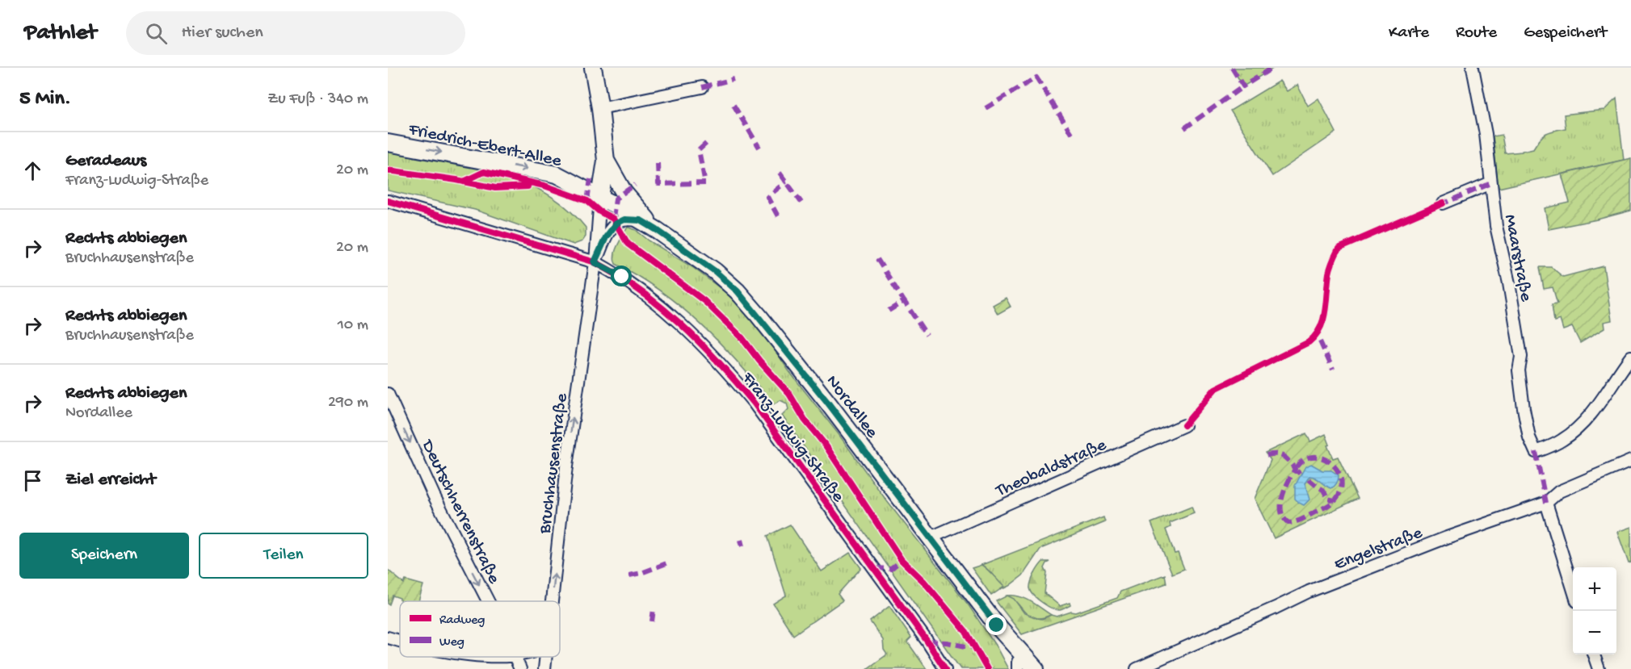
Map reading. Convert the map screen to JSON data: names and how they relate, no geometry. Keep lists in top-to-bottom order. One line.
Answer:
{"streets":{"main road":["Friedrich-Ebert-Allee","Nordallee"],"street":["Maarstraße","Franz-Ludwig-Straße","Bruchhausenstraße","Theobaldstraße","Deutschherrenstraße","Engelstraße"]},"crossings":[["Friedrich-Ebert-Allee","Nordallee"],["Friedrich-Ebert-Allee","Bruchhausenstraße"],["Nordallee","Bruchhausenstraße"],["Nordallee","Theobaldstraße"],["Franz-Ludwig-Straße","Bruchhausenstraße"]],"one_way":["Friedrich-Ebert-Allee","Bruchhausenstraße","Deutschherrenstraße"],"legend":["Radweg","Weg"],"page":{"header":"Pathlet","search":"Hier suchen","nav":["Karte","Route","Gespeichert"],"heading":["5 Min.","Zu Fuß · 340 m"],"list":[["Geradeaus","Franz-Ludwig-Straße","20 m"],["Rechts abbiegen","Bruchhausenstraße","20 m"],["Rechts abbiegen","Bruchhausenstraße","10 m"],["Rechts abbiegen","Nordallee","290 m"],"Ziel erreicht"],"buttons":["Speichern","Teilen"],"map_buttons":["+","−"]}}
